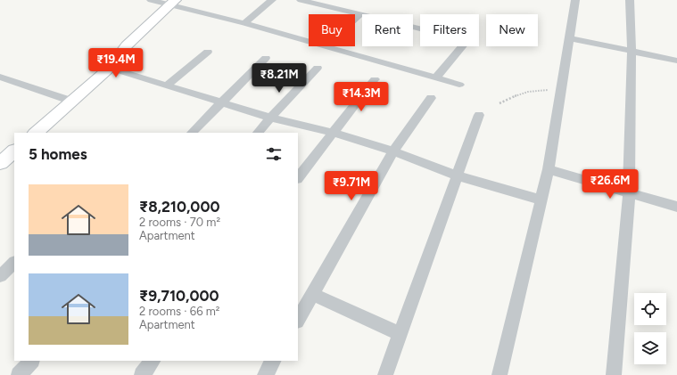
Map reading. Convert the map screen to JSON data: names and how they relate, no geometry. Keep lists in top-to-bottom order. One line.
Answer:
{"page":{"chip":["Buy","Rent","Filters","New"],"price":["₹19.4M","₹8.21M","₹14.3M","₹26.6M","₹9.71M"],"heading":"5 homes","list":[{"name":"₹8,210,000","note":"2 rooms · 70 m² · Apartment"},{"name":"₹9,710,000","note":"2 rooms · 66 m² · Apartment"}]}}
